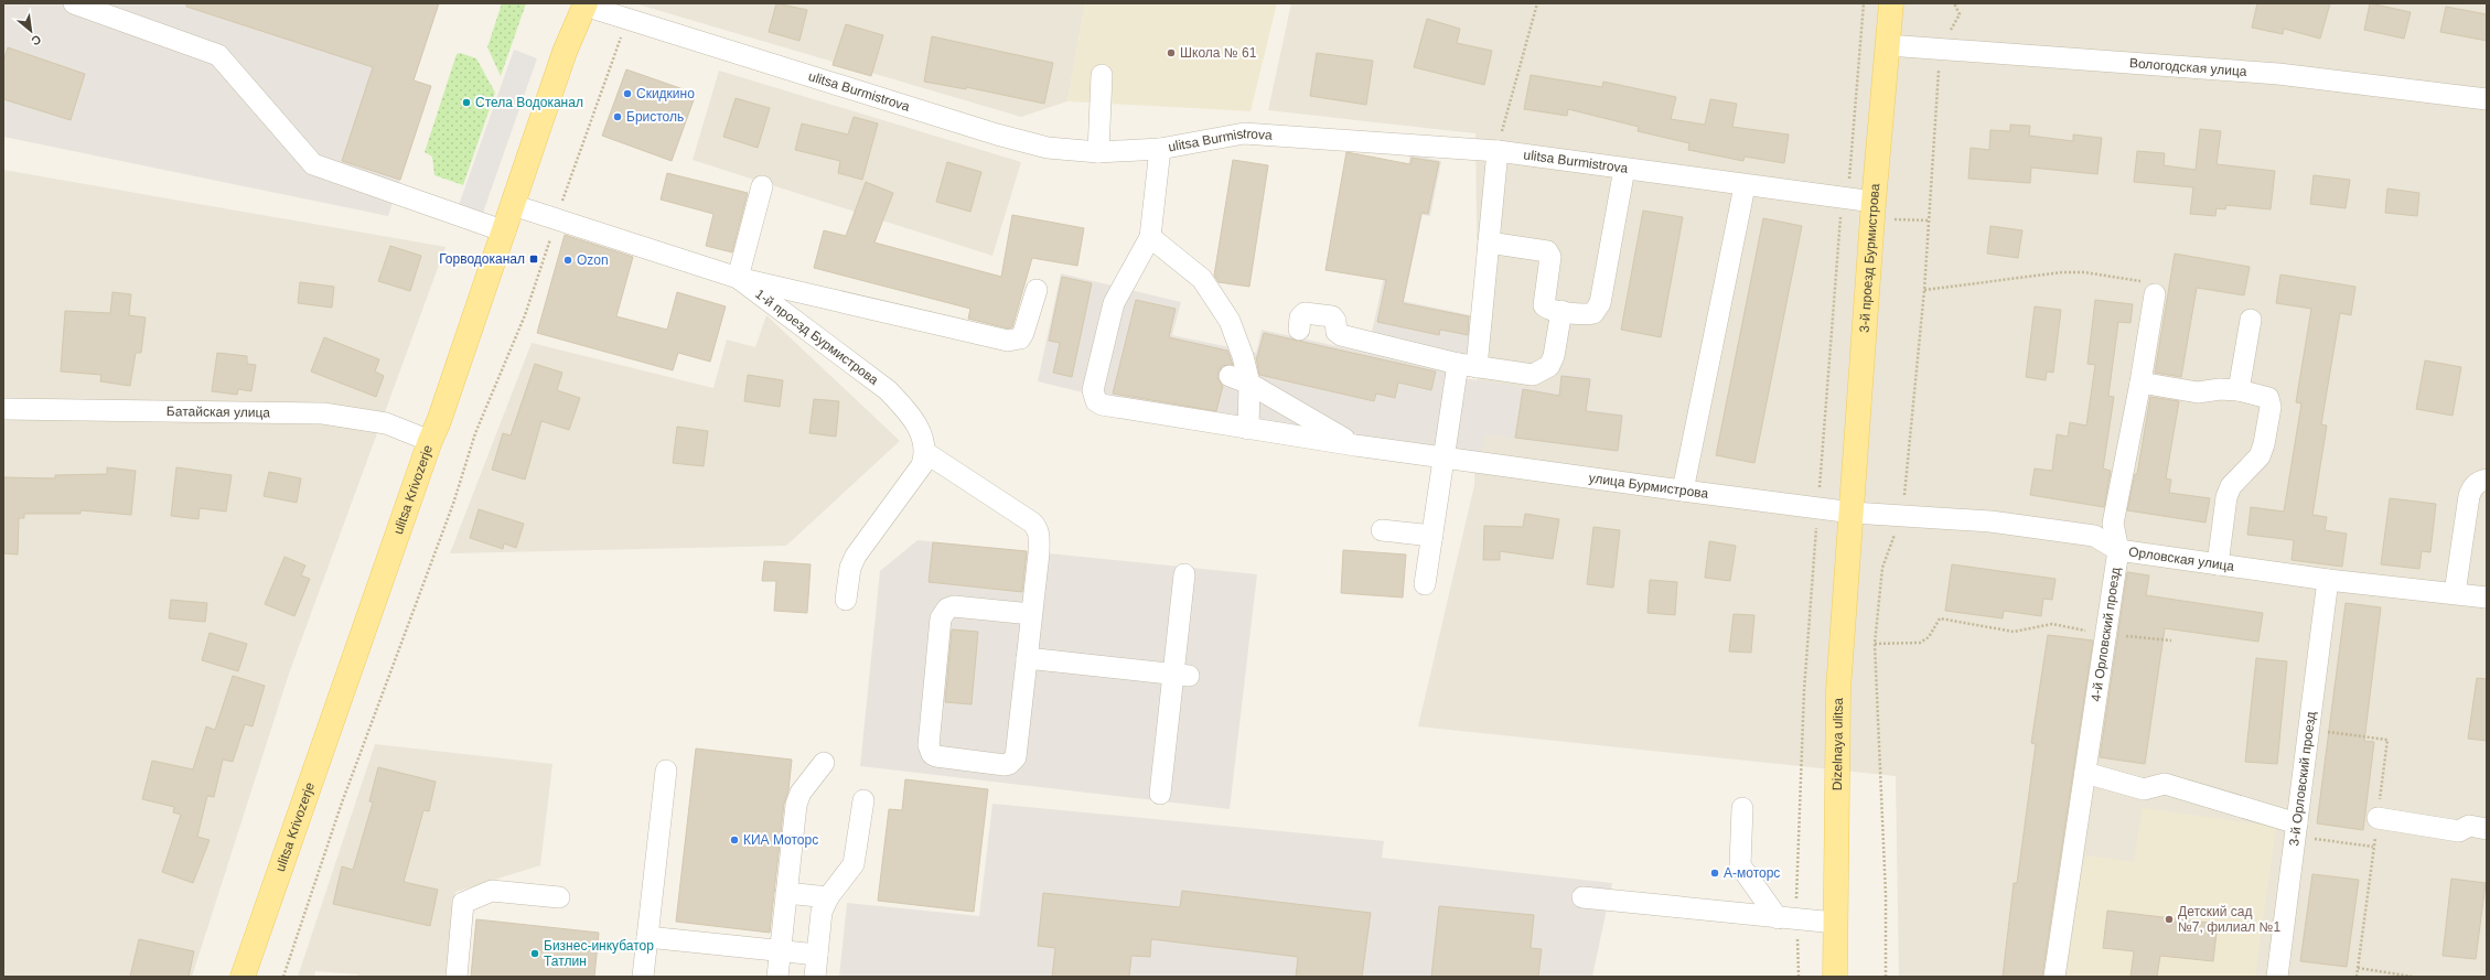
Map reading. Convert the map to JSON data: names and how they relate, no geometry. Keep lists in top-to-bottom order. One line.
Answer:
{"streets":{"main road":["3-й проезд Бурмистрова","ulitsa Krivozerje","Dizelnaya ulitsa"],"street":["Вологодская улица","ulitsa Burmistrova","1-й проезд Бурмистрова","Батайская улица","улица Бурмистрова","Орловская улица","4-й Орловский проезд","3-й Орловский проезд"]},"crossings":[["Вологодская улица","3-й проезд Бурмистрова"],["ulitsa Burmistrova","3-й проезд Бурмистрова"],["ulitsa Burmistrova","ulitsa Krivozerje"],["3-й проезд Бурмистрова","улица Бурмистрова"],["3-й проезд Бурмистрова","Орловская улица"],["3-й проезд Бурмистрова","Dizelnaya ulitsa"],["1-й проезд Бурмистрова","ulitsa Krivozerje"],["Батайская улица","ulitsa Krivozerje"],["улица Бурмистрова","Орловская улица"],["улица Бурмистрова","Dizelnaya ulitsa"],["Орловская улица","4-й Орловский проезд"],["Орловская улица","Dizelnaya ulitsa"],["Орловская улица","3-й Орловский проезд"]],"places":{"other":["Школа № 61","Скидкино","Стела Водоканал","Бристоль","Ozon","КИА Моторс","А-моторс","Детский сад №7, филиал №1","Бизнес-инкубатор Татлин"],"transit":["Горводоканал"]},"north":"bottom right"}
